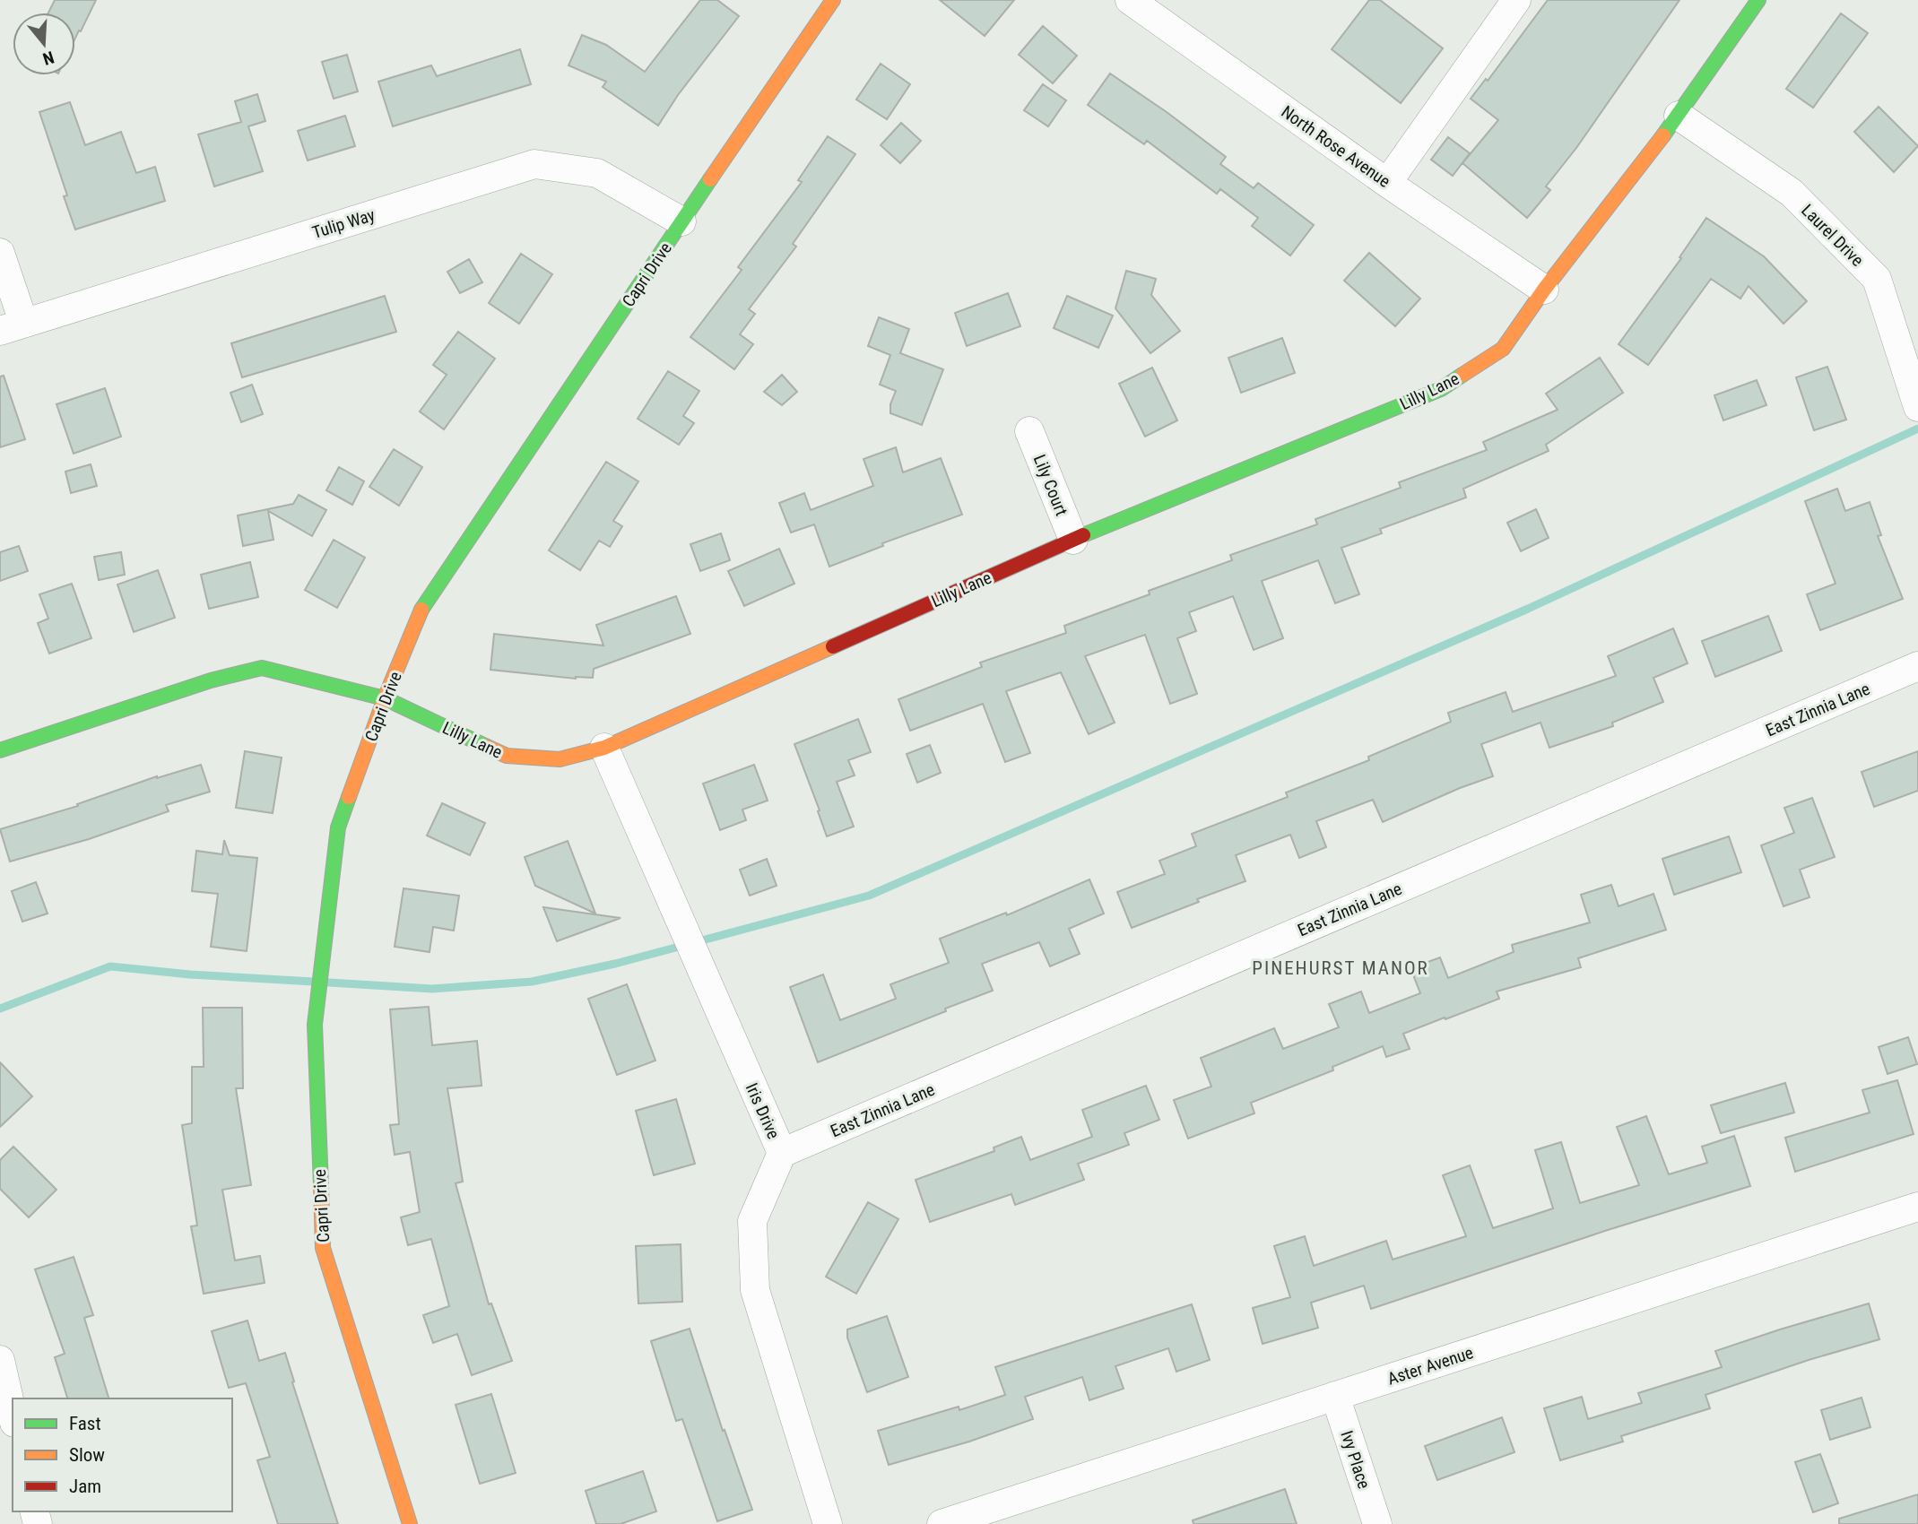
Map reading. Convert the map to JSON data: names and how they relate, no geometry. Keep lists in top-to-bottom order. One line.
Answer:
{"streets":{"street":["North Rose Avenue","Tulip Way","Laurel Drive","Capri Drive","Lilly Lane","Lily Court","East Zinnia Lane","Iris Drive","Aster Avenue","Ivy Place"]},"crossings":[["North Rose Avenue","Lilly Lane"],["Tulip Way","Capri Drive"],["Laurel Drive","Lilly Lane"],["Capri Drive","Lilly Lane"],["Lilly Lane","Lily Court"],["Lilly Lane","Iris Drive"],["East Zinnia Lane","Iris Drive"],["Aster Avenue","Ivy Place"]],"districts":["PINEHURST MANOR"],"legend":["Fast","Slow","Jam"],"north":"bottom"}
